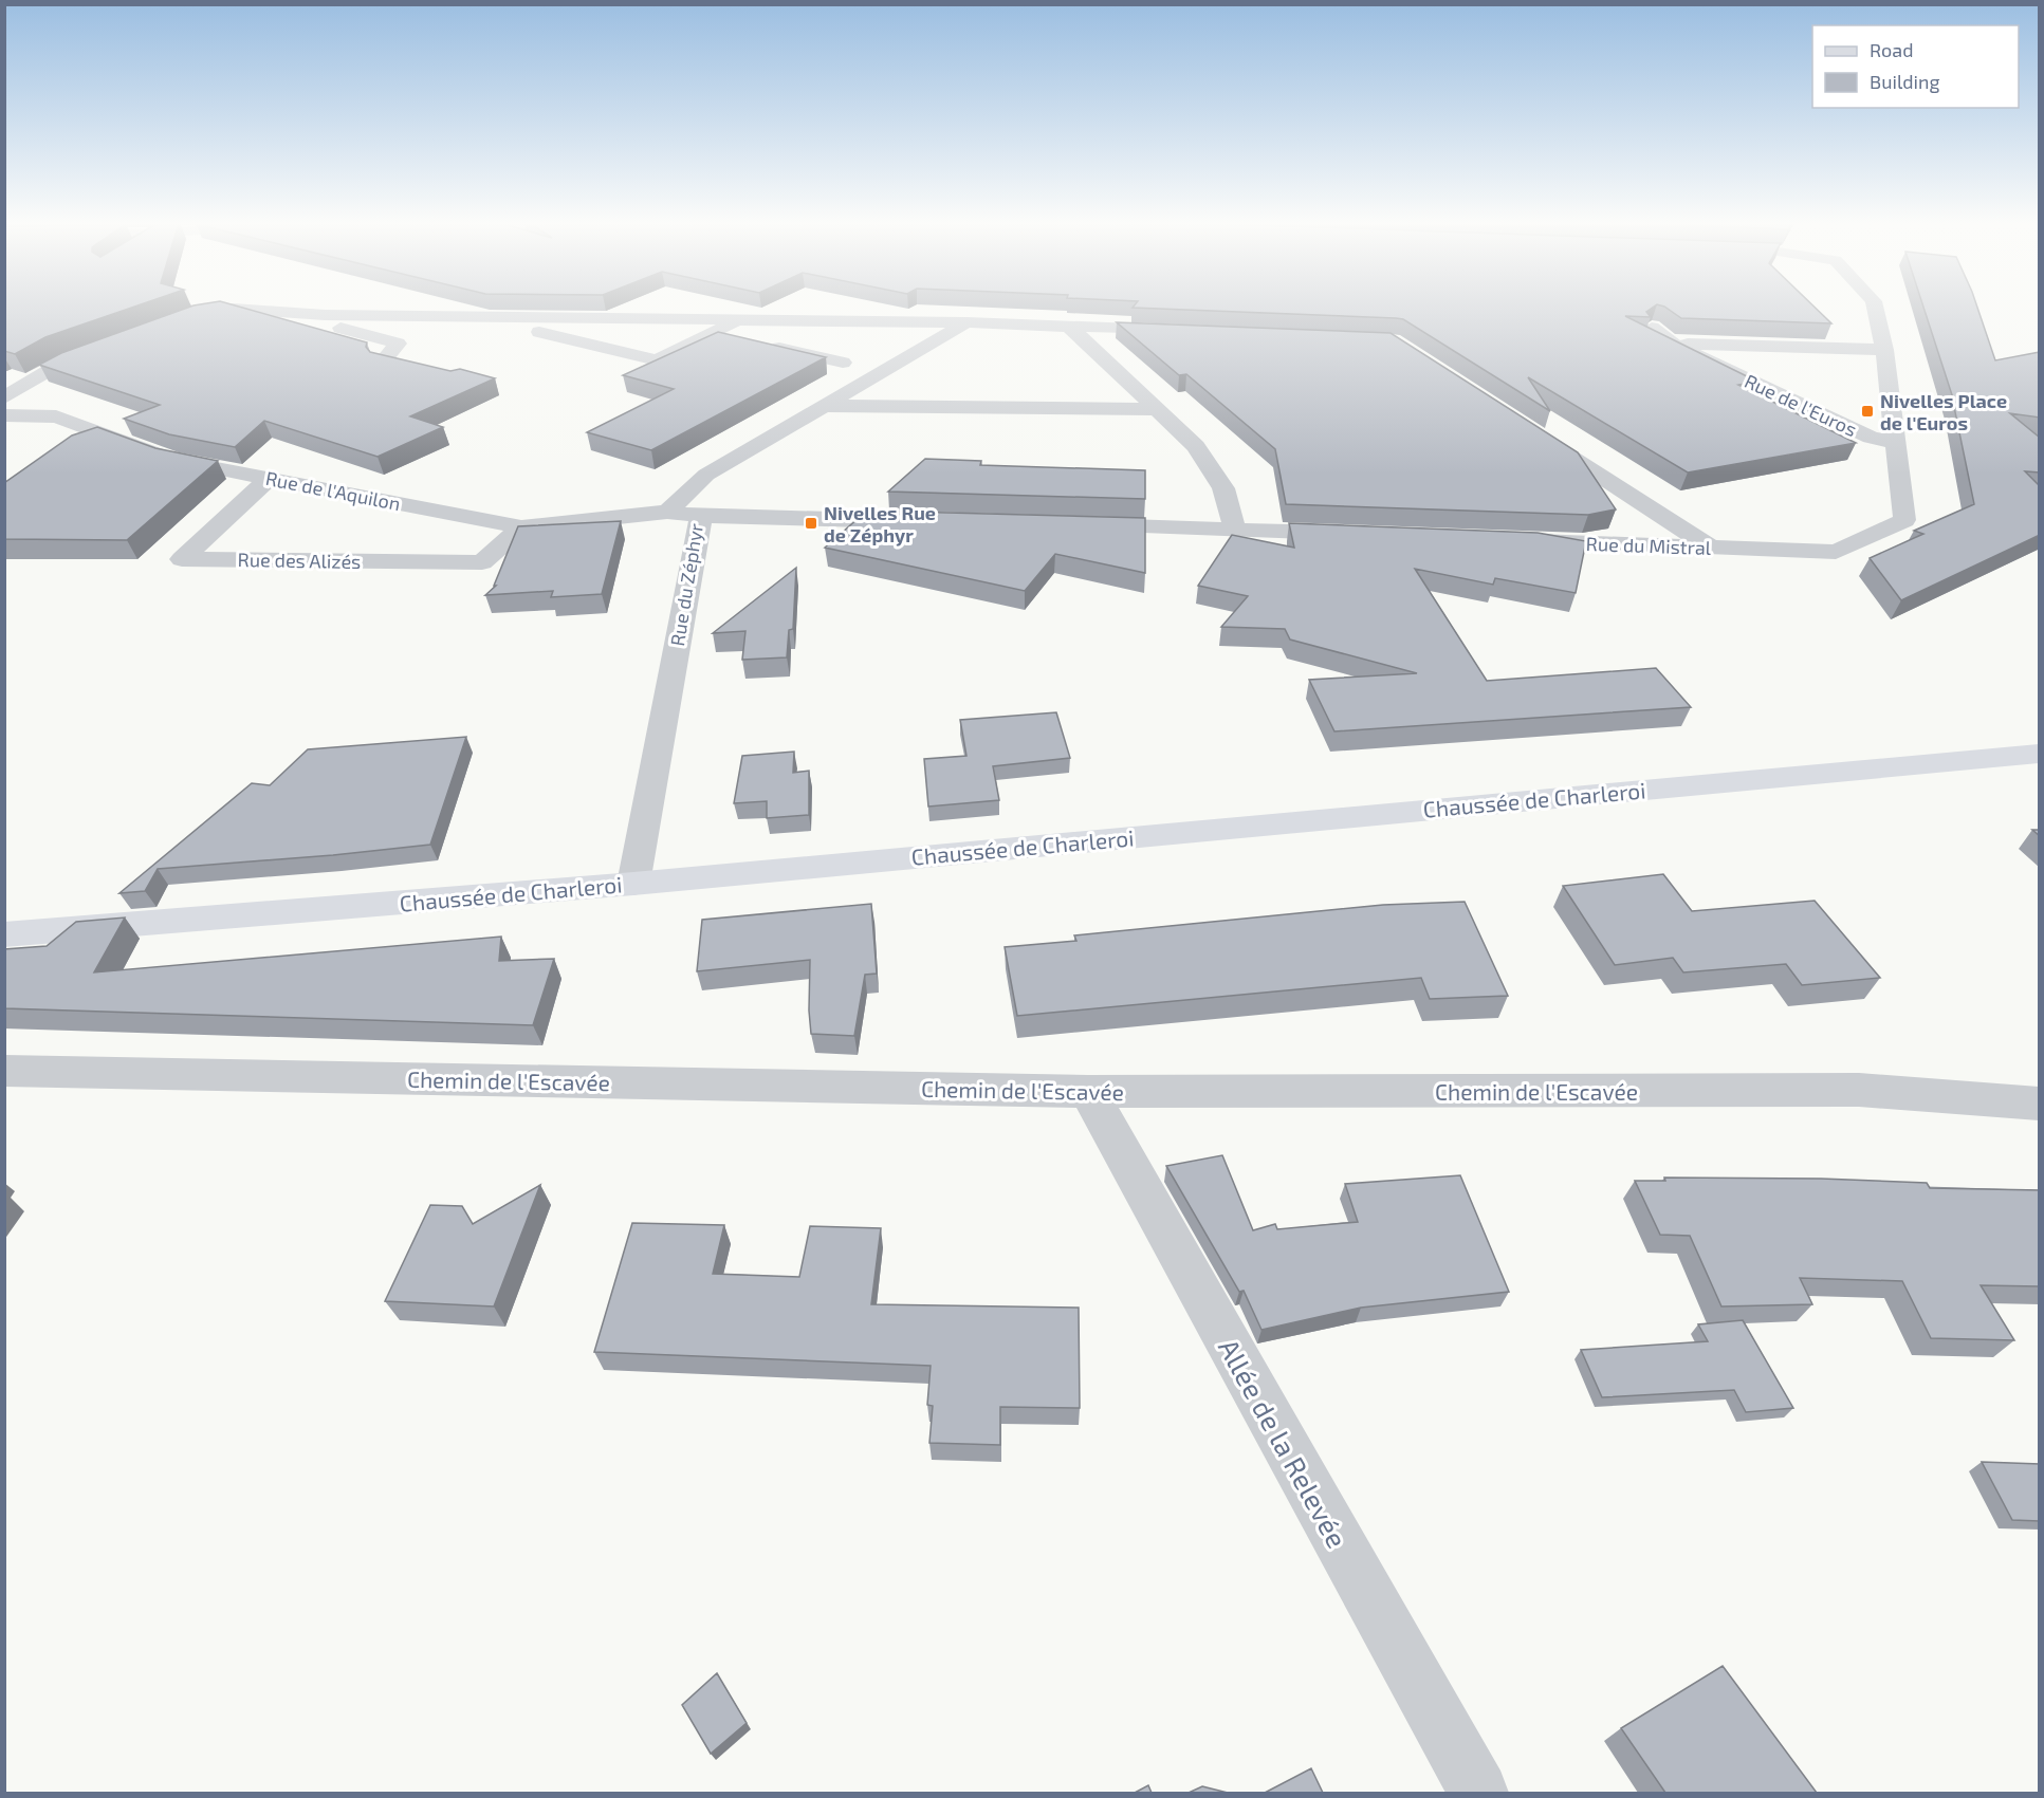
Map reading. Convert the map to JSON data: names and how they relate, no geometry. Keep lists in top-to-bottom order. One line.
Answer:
{"streets":{"main road":["Chaussée de Charleroi"],"street":["Rue de l'Euros","Rue de l'Aquilon","Rue du Mistral","Rue des Alizés","Rue du Zéphyr","Chemin de l'Escavée","Allée de la Relevée"]},"crossings":[["Rue de l'Euros","Rue du Mistral"],["Rue de l'Aquilon","Rue des Alizés"],["Rue de l'Aquilon","Rue du Zéphyr"],["Rue du Zéphyr","Chaussée de Charleroi"],["Chemin de l'Escavée","Allée de la Relevée"]],"places":{"transit":["Nivelles Place de l'Euros","Nivelles Rue de Zéphyr"]},"legend":["Road","Building"]}
